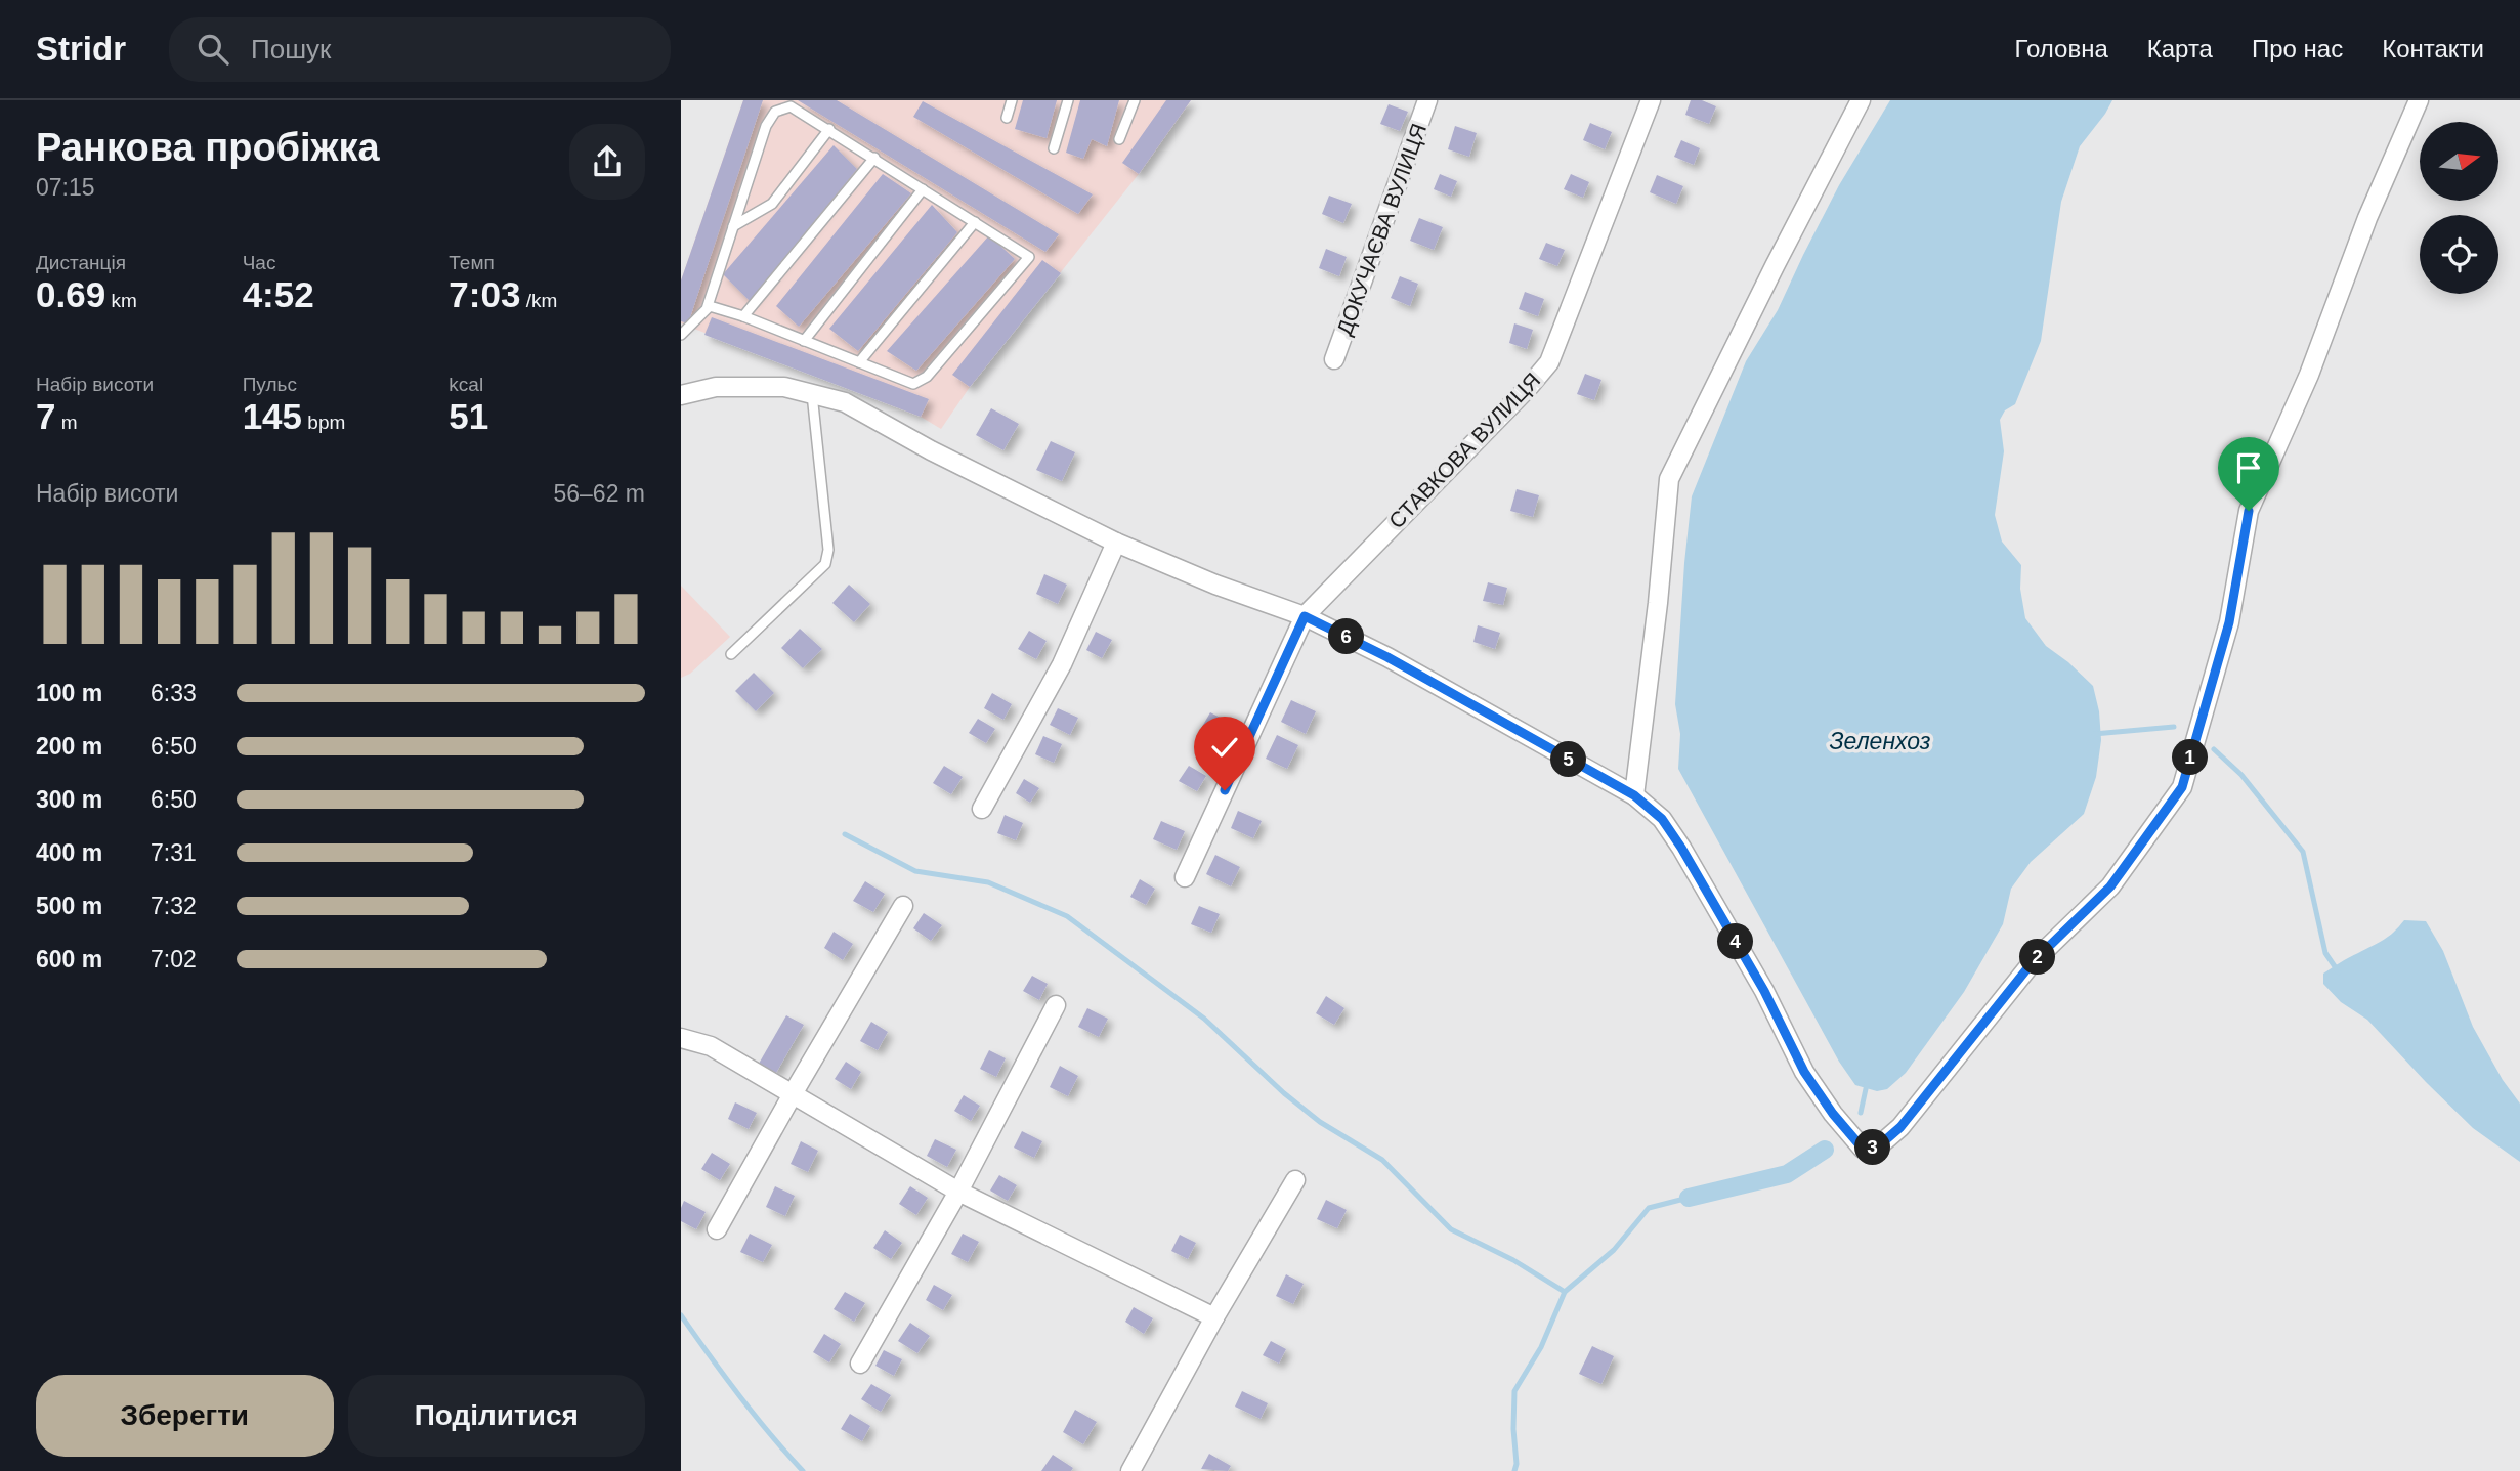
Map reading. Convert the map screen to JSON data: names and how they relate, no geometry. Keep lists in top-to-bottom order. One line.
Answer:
{"streets":{"street":["ДОКУЧАЄВА ВУЛИЦЯ","СТАВКОВА ВУЛИЦЯ"]},"water":["Зеленхоз"],"north":"right","page":{"header":"Stridr","search":"Пошук","nav":["Головна","Карта","Про нас","Контакти"],"heading":["Ранкова пробіжка","07:15"],"stats":[["Дистанція","0.69 km"],["Час","4:52"],["Темп","7:03 /km"],["Набір висоти","7 m"],["Пульс","145 bpm"],["kcal","51"]],"chart":["Набір висоти","56–62 m"],"pins":["6","1","5","4","2","3"],"list":[{"name":"100 m","note":"6:33"},{"name":"200 m","note":"6:50"},{"name":"300 m","note":"6:50"},{"name":"400 m","note":"7:31"},{"name":"500 m","note":"7:32"},{"name":"600 m","note":"7:02"}],"buttons":["Зберегти","Поділитися"]}}
